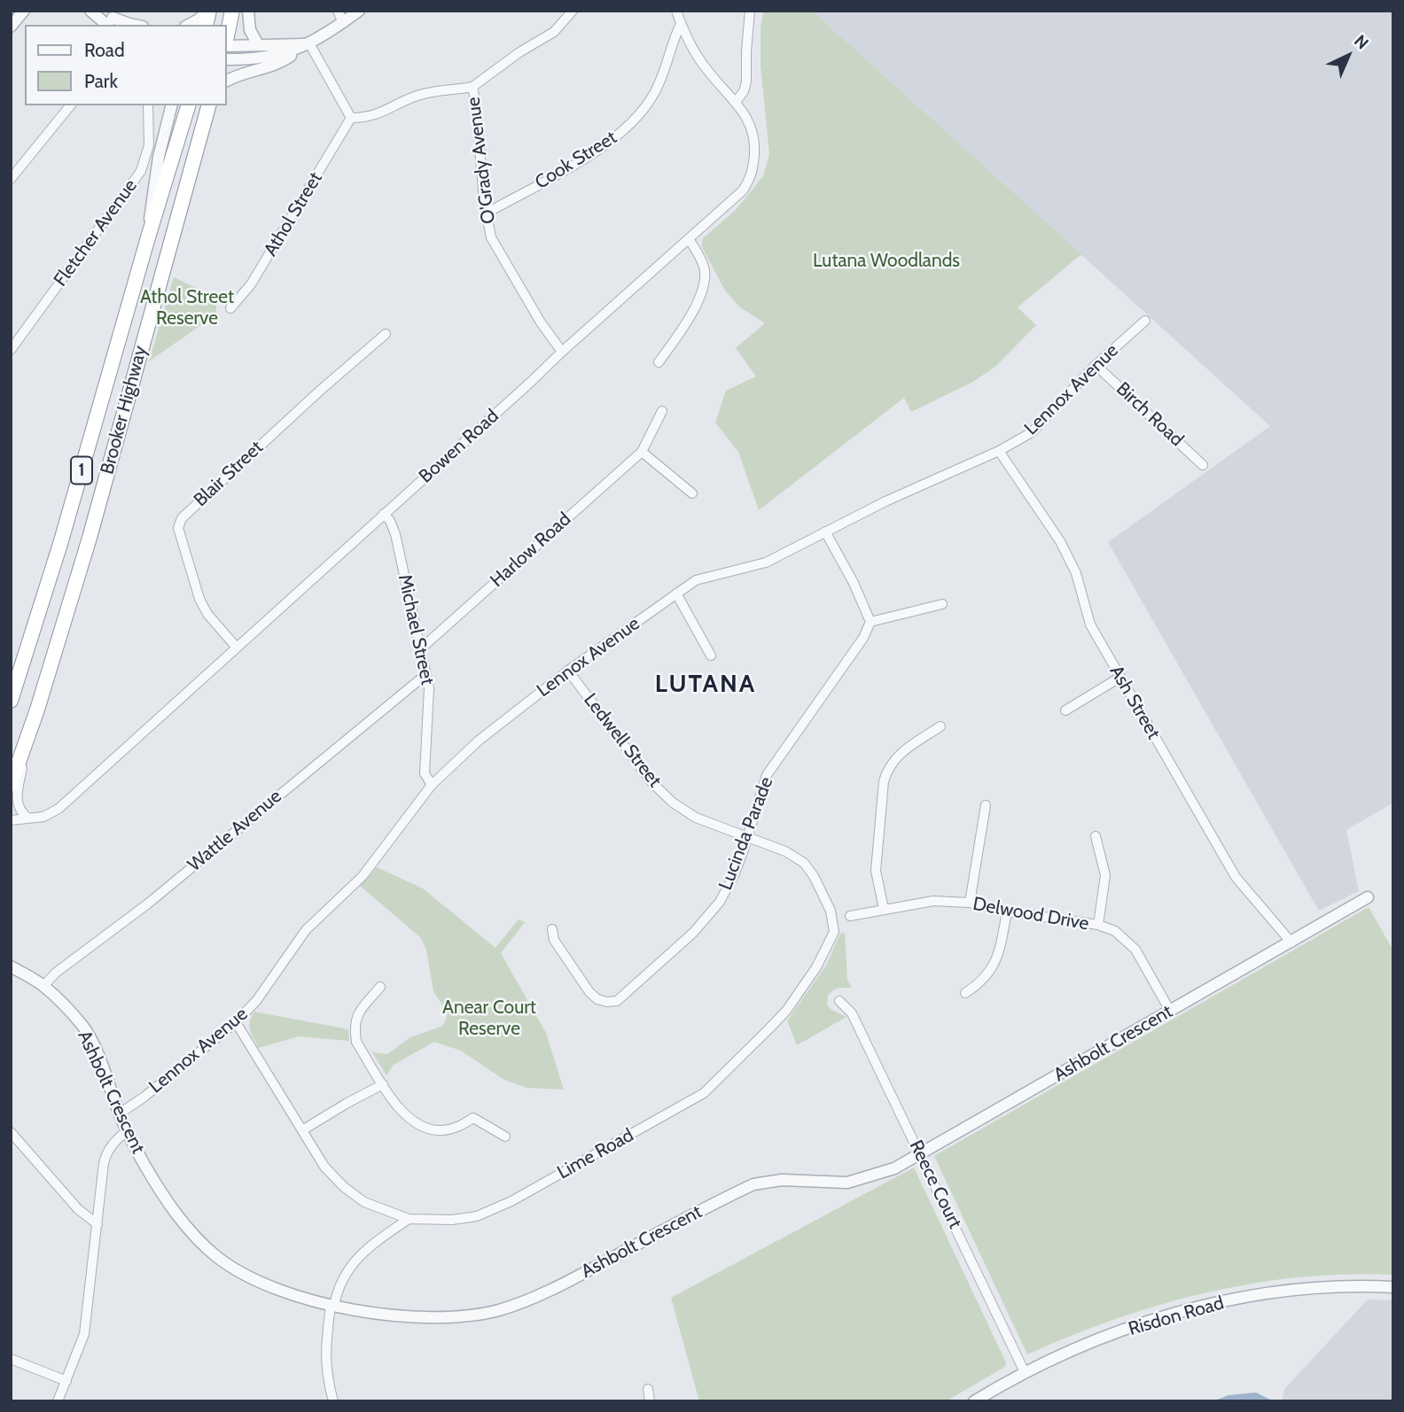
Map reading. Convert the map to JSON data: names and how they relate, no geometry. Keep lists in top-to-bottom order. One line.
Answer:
{"streets":{"highway":["Brooker Highway","1"],"street":["O'Grady Avenue","Cook Street","Athol Street","Fletcher Avenue","Lennox Avenue","Birch Road","Bowen Road","Blair Street","Harlow Road","Michael Street","Ash Street","Ledwell Street","Wattle Avenue","Lucinda Parade","Delwood Drive","Ashbolt Crescent","Lime Road","Reece Court","Risdon Road"]},"crossings":[["O'Grady Avenue","Cook Street"],["O'Grady Avenue","Athol Street"],["O'Grady Avenue","Bowen Road"],["Cook Street","Bowen Road"],["Lennox Avenue","Birch Road"],["Lennox Avenue","Michael Street"],["Lennox Avenue","Ash Street"],["Lennox Avenue","Ledwell Street"],["Lennox Avenue","Ashbolt Crescent"],["Lennox Avenue","Lime Road"],["Bowen Road","Blair Street"],["Bowen Road","Michael Street"],["Harlow Road","Michael Street"],["Michael Street","Wattle Avenue"],["Ash Street","Ashbolt Crescent"],["Ledwell Street","Lucinda Parade"],["Ledwell Street","Lime Road"],["Wattle Avenue","Ashbolt Crescent"],["Lucinda Parade","Lime Road"],["Delwood Drive","Ashbolt Crescent"],["Ashbolt Crescent","Reece Court"],["Reece Court","Risdon Road"]],"districts":["LUTANA"],"parks":["Lutana Woodlands","Athol Street Reserve","Anear Court Reserve"],"legend":["Road","Park"],"north":"top right"}
